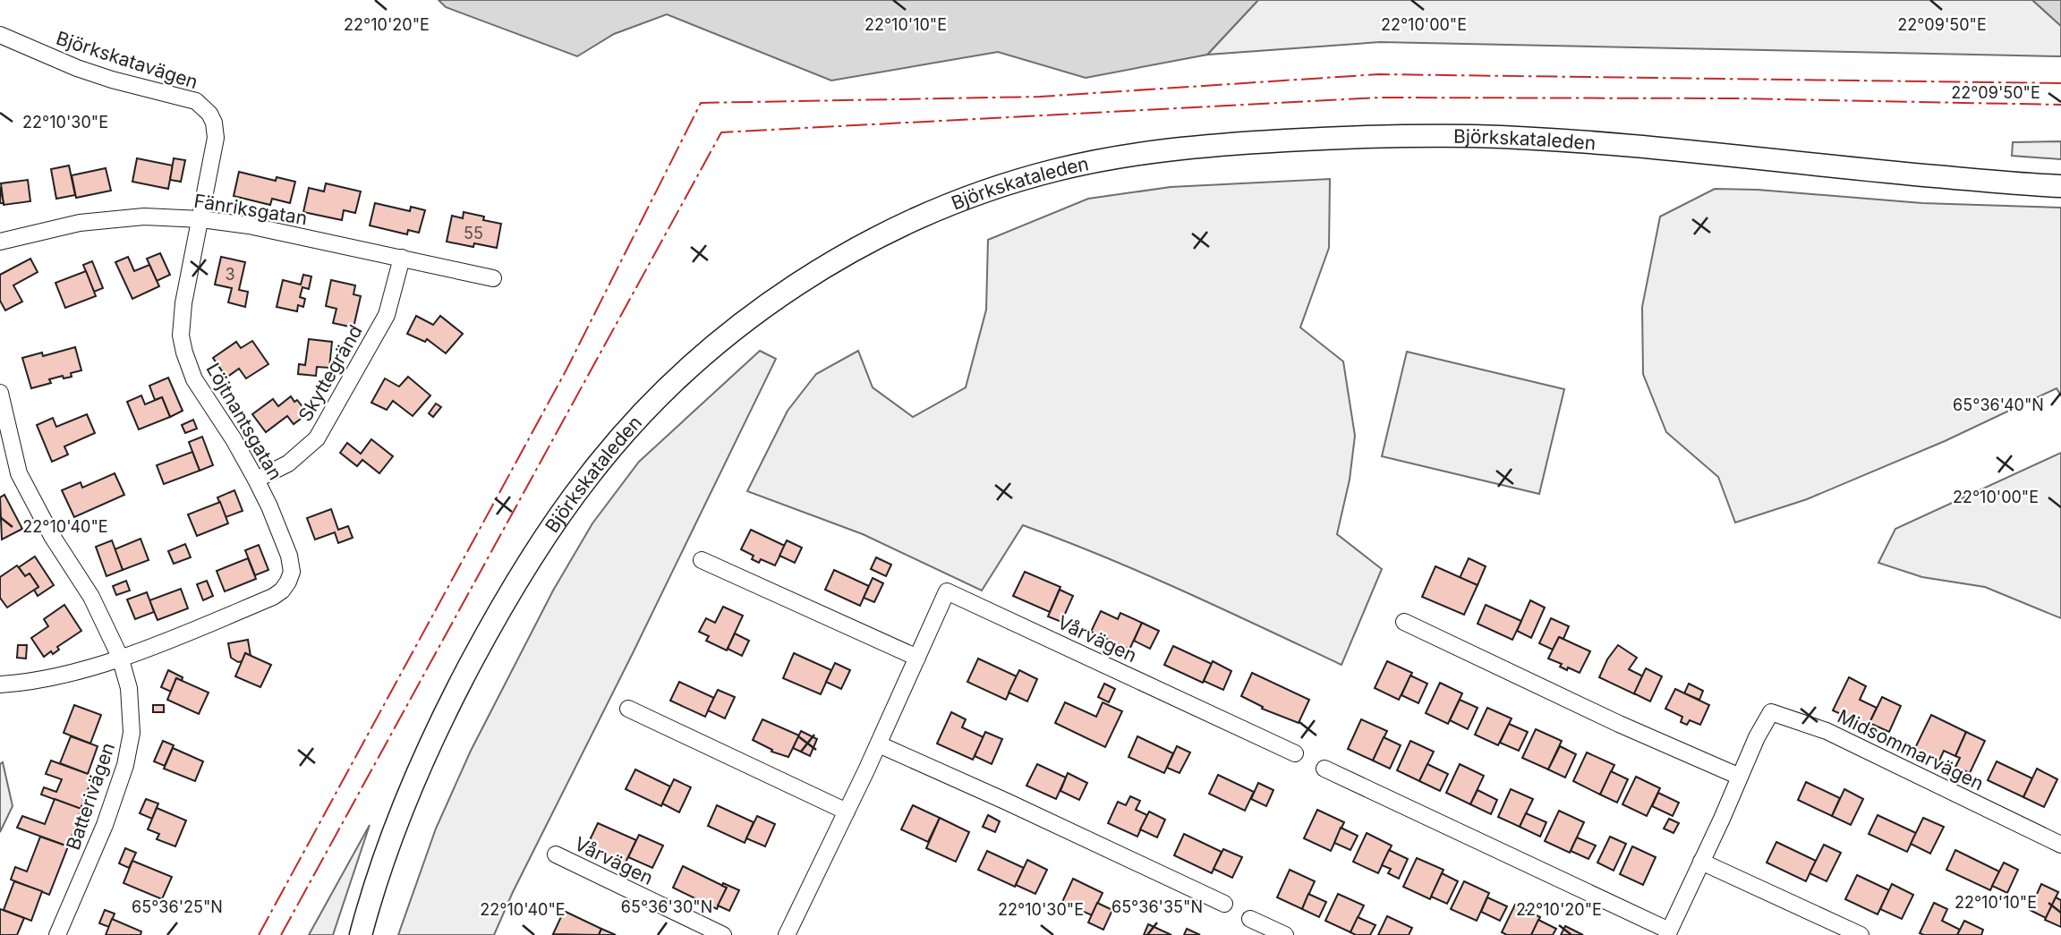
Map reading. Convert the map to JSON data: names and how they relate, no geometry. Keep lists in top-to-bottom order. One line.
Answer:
{"streets":{"main road":["Björkskataleden"],"street":["Björkskatavägen","Fänriksgatan","Skyttegränd","Löjtnantsgatan","Vårvägen","Midsommarvägen","Batterivägen"]},"crossings":[["Björkskatavägen","Fänriksgatan"],["Björkskatavägen","Löjtnantsgatan"],["Fänriksgatan","Skyttegränd"],["Fänriksgatan","Löjtnantsgatan"],["Skyttegränd","Löjtnantsgatan"],["Löjtnantsgatan","Batterivägen"]],"house_numbers":["55","3"],"coordinates":["22°10'20\"E","22°10'10\"E","22°10'00\"E","22°09'50\"E","22°10'30\"E","65°36'40\"N","22°10'40\"E","65°36'25\"N","65°36'30\"N","65°36'35\"N"]}
